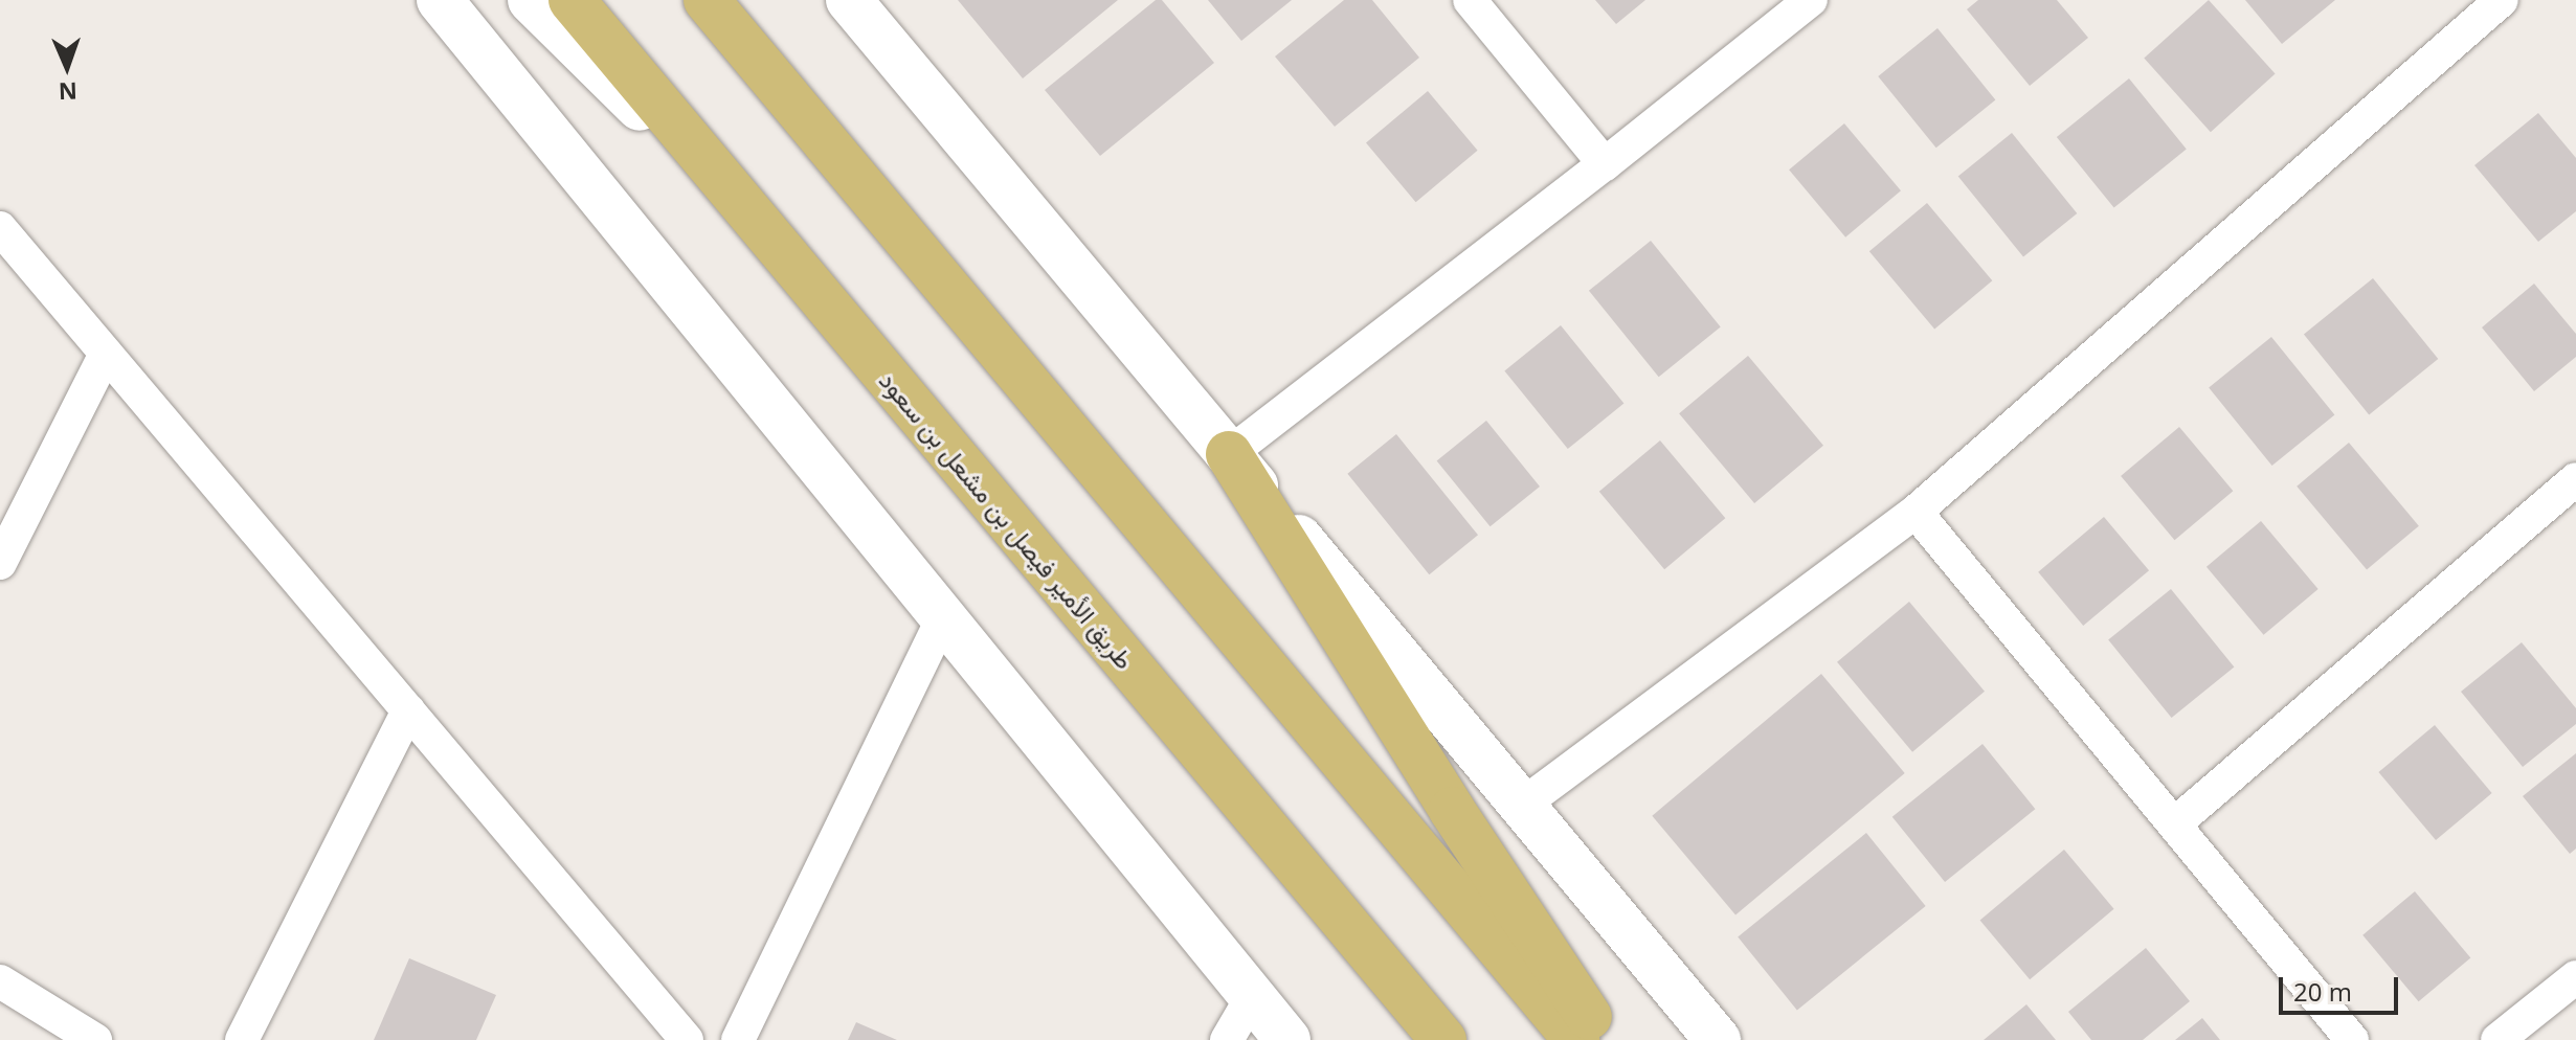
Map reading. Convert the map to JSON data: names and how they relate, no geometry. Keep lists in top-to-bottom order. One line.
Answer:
{"streets":{"main road":["طريق الأمير فيصل بن مشعل بن سعود"]},"scale_bar":"20 m","north":"bottom"}
